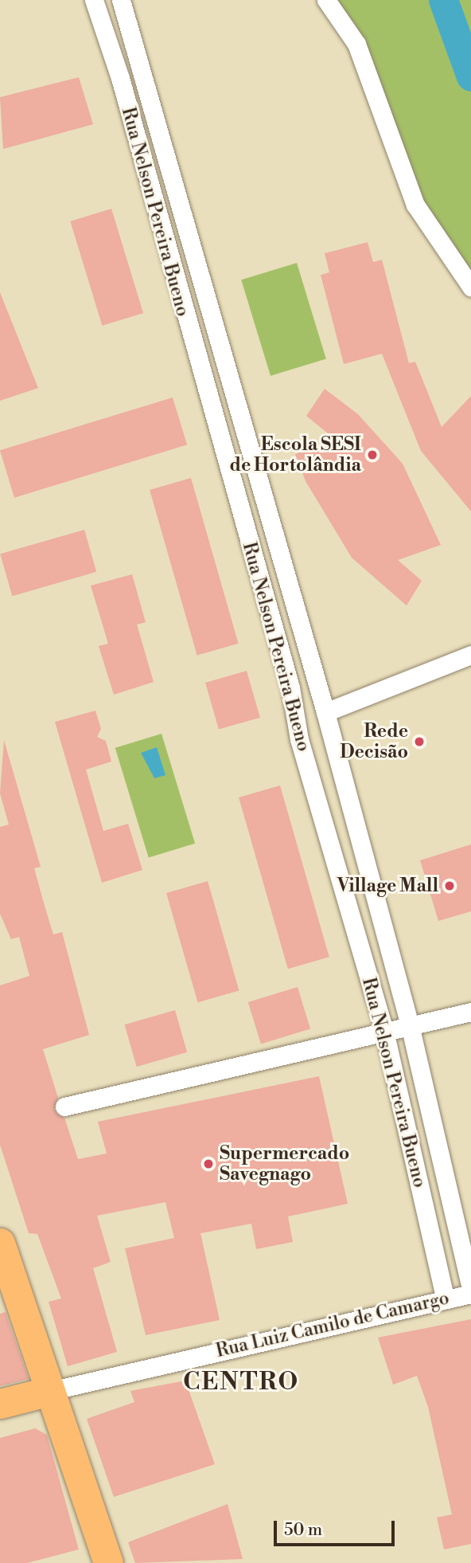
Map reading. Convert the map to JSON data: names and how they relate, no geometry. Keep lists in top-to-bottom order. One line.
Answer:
{"streets":{"main road":["Rua Luiz Camilo de Camargo"],"street":["Rua Nelson Pereira Bueno"]},"crossings":[["Rua Nelson Pereira Bueno","Rua Luiz Camilo de Camargo"]],"districts":["CENTRO"],"places":["Escola SESI de Hortolândia","Rede Decisão","Village Mall","Supermercado Savegnago"],"scale_bar":"50 m"}
